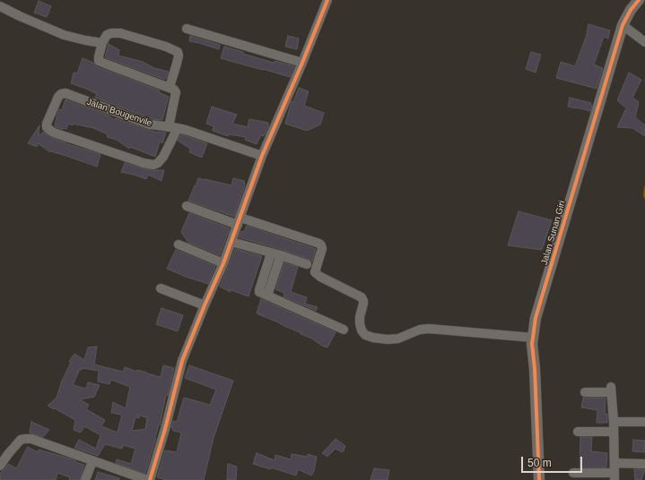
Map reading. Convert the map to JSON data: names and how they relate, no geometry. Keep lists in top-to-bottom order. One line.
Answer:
{"streets":{"street":["Jalan Bougenvile","Jalan Sunan Giri"]},"scale_bar":"50 m"}
